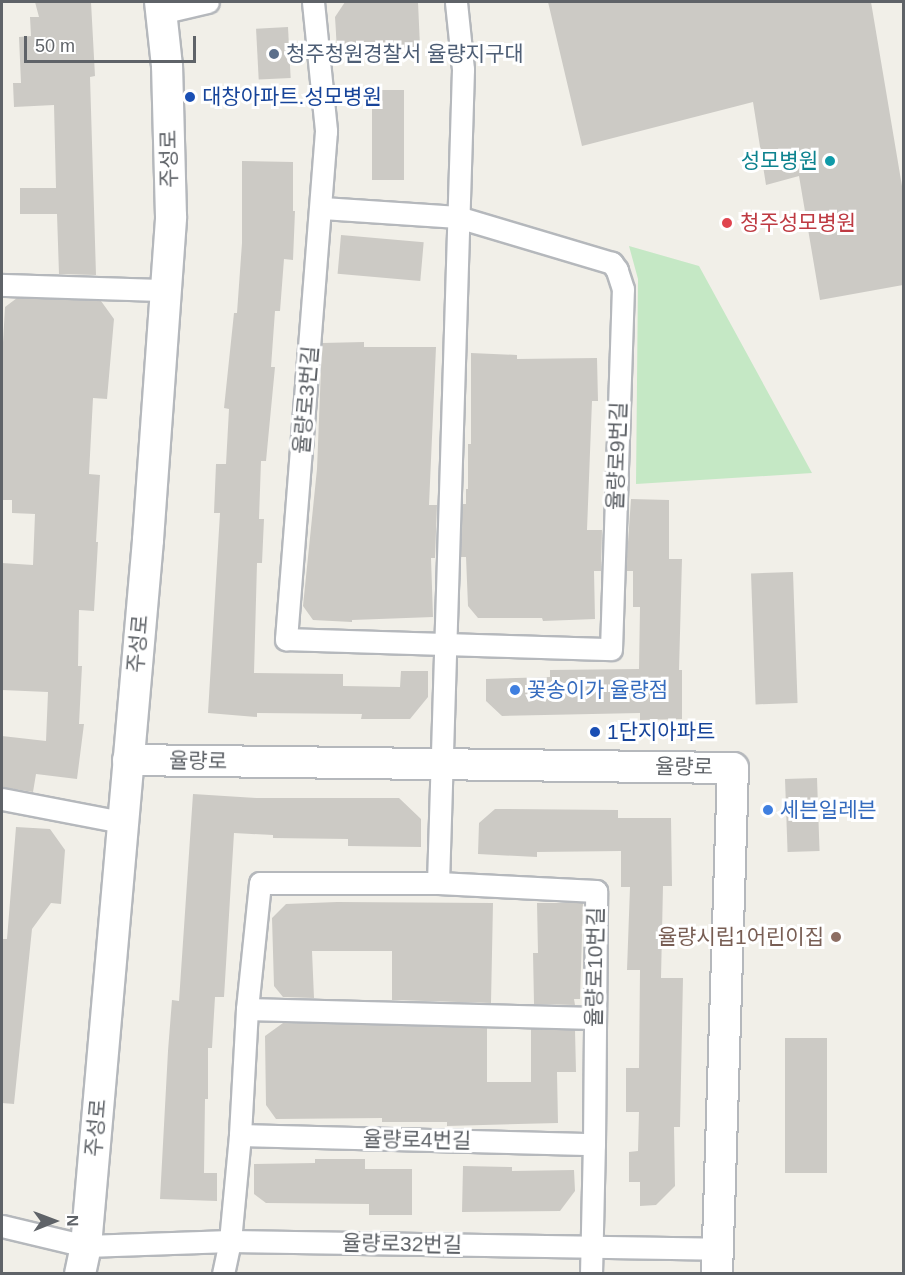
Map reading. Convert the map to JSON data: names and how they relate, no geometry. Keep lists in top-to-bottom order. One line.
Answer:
{"streets":{"street":["주성로","율량로3번길","율량로9번길","율량로","율량로10번길","율량로4번길","율량로32번길"]},"crossings":[["주성로","율량로"],["주성로","율량로32번길"],["율량로3번길","율량로9번길"],["율량로","율량로32번길"],["율량로10번길","율량로4번길"],["율량로10번길","율량로32번길"]],"places":["청주청원경찰서 율량지구대","대창아파트.성모병원","성모병원","청주성모병원","꽃송이가 율량점","1단지아파트","세븐일레븐","율량시립1어린이집"],"scale_bar":"50 m","north":"right"}
